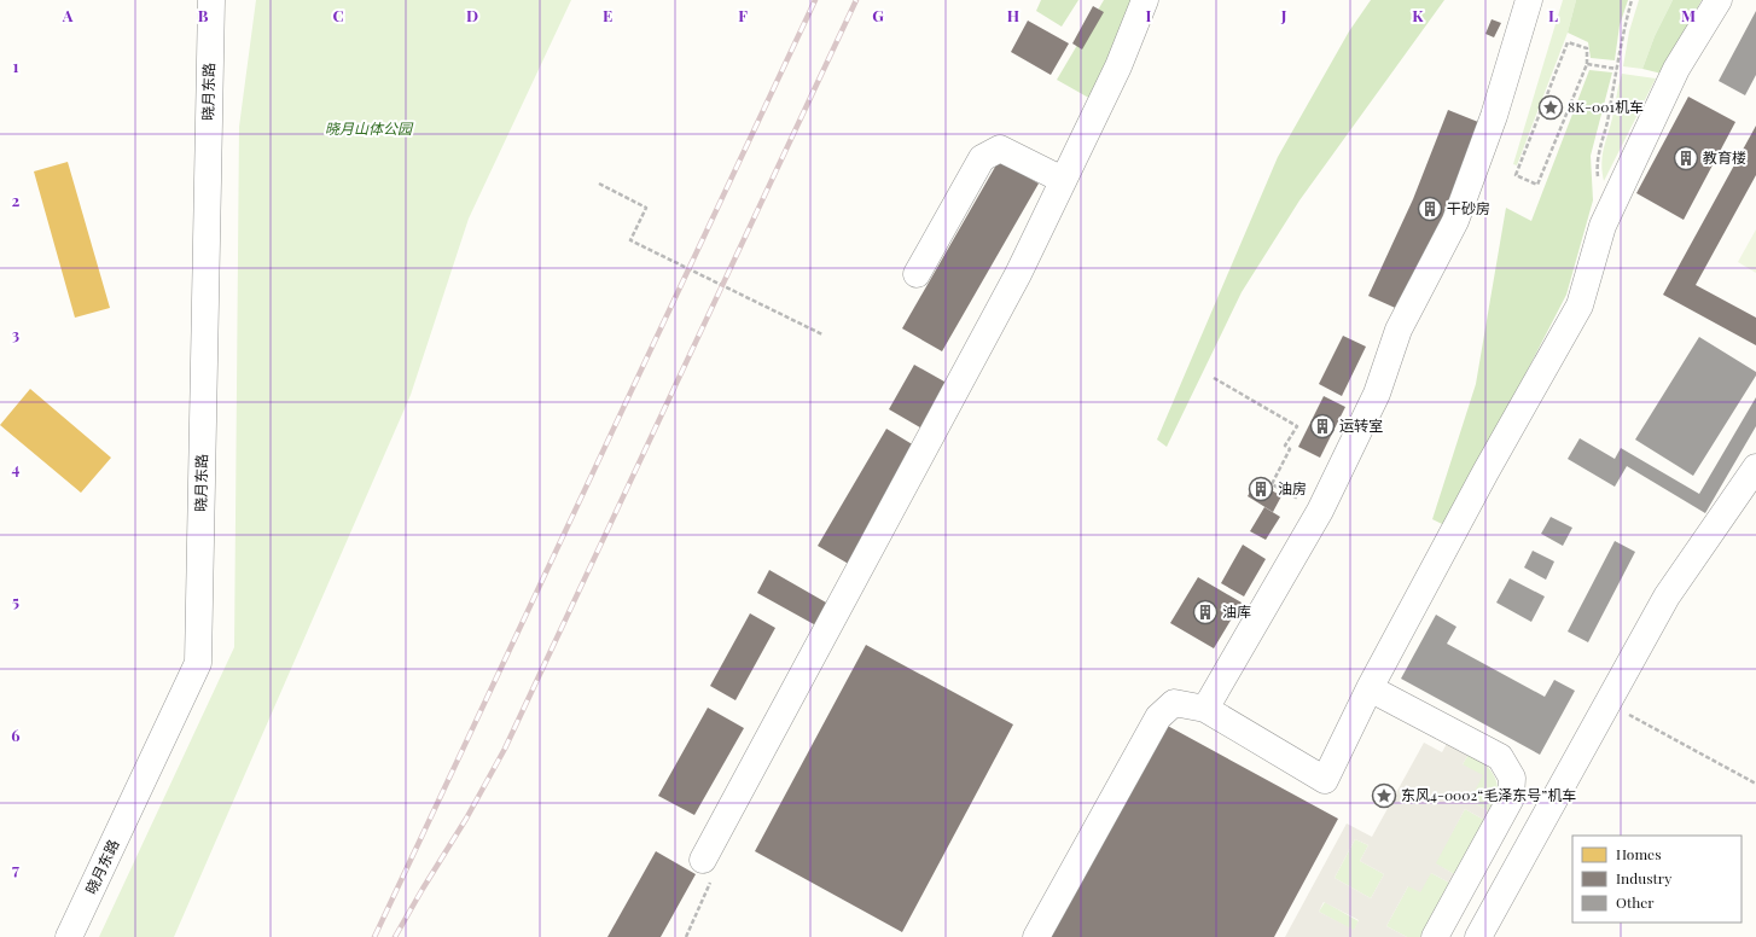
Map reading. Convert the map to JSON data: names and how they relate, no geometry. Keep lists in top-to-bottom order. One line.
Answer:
{"streets":{"street":["晓月东路"]},"parks":["晓月山体公园"],"places":{"place":["8K-001机车","东风4-0002“毛泽东号”机车"],"building":["教育楼","干砂房","运转室","油房","油库"]},"legend":["Homes","Industry","Other"],"grid":{"columns":["A","B","C","D","E","F","G","H","I","J","K","L","M"],"rows":["1","2","3","4","5","6","7"]}}
